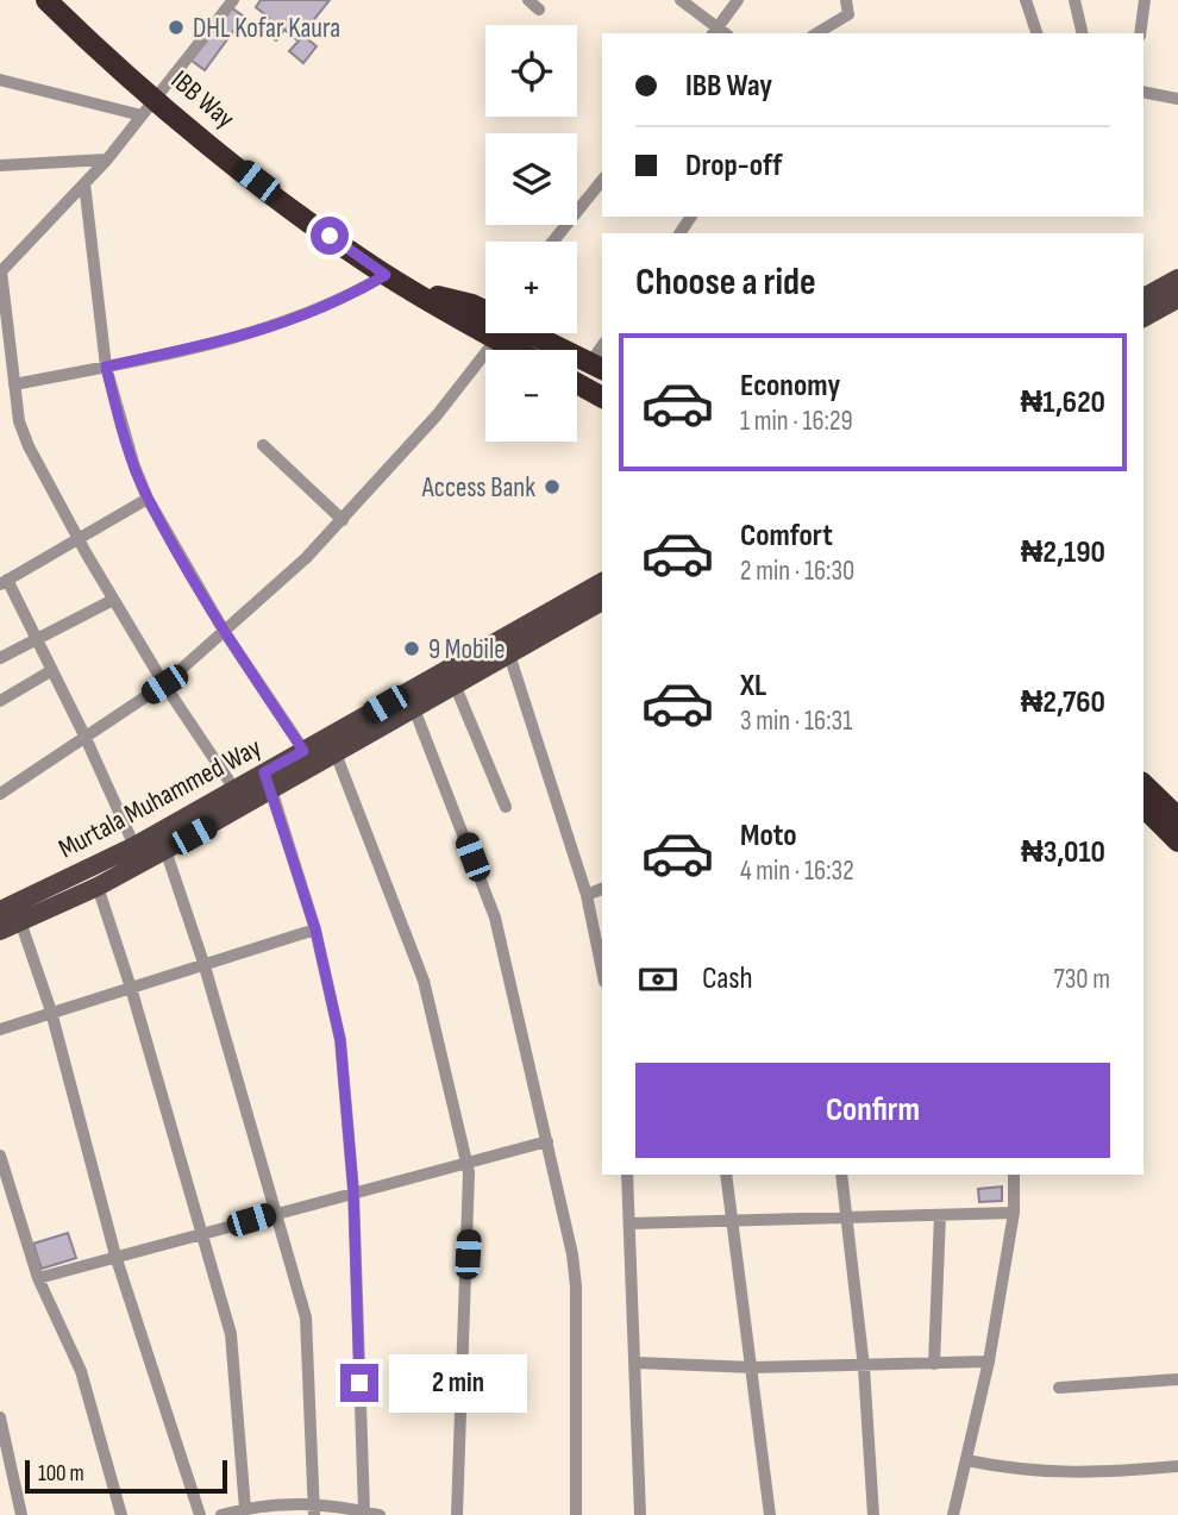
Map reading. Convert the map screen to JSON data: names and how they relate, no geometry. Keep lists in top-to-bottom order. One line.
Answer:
{"streets":{"highway":["IBB Way"],"main road":["Murtala Muhammed Way"]},"places":["DHL Kofar Kaura","Access Bank","9 Mobile"],"scale_bar":"100 m","page":{"map_buttons":["+","−"],"banner":["IBB Way","Drop-off"],"heading":"Choose a ride","list":[{"name":"Economy","note":"1 min · 16:29","value":"₦1,620"},{"name":"Comfort","note":"2 min · 16:30","value":"₦2,190"},{"name":"XL","note":"3 min · 16:31","value":"₦2,760"},{"name":"Moto","note":"4 min · 16:32","value":"₦3,010"}],"pay":["Cash","730 m"],"buttons":"Confirm","bubble":"2 min","scale":"100 m"}}
